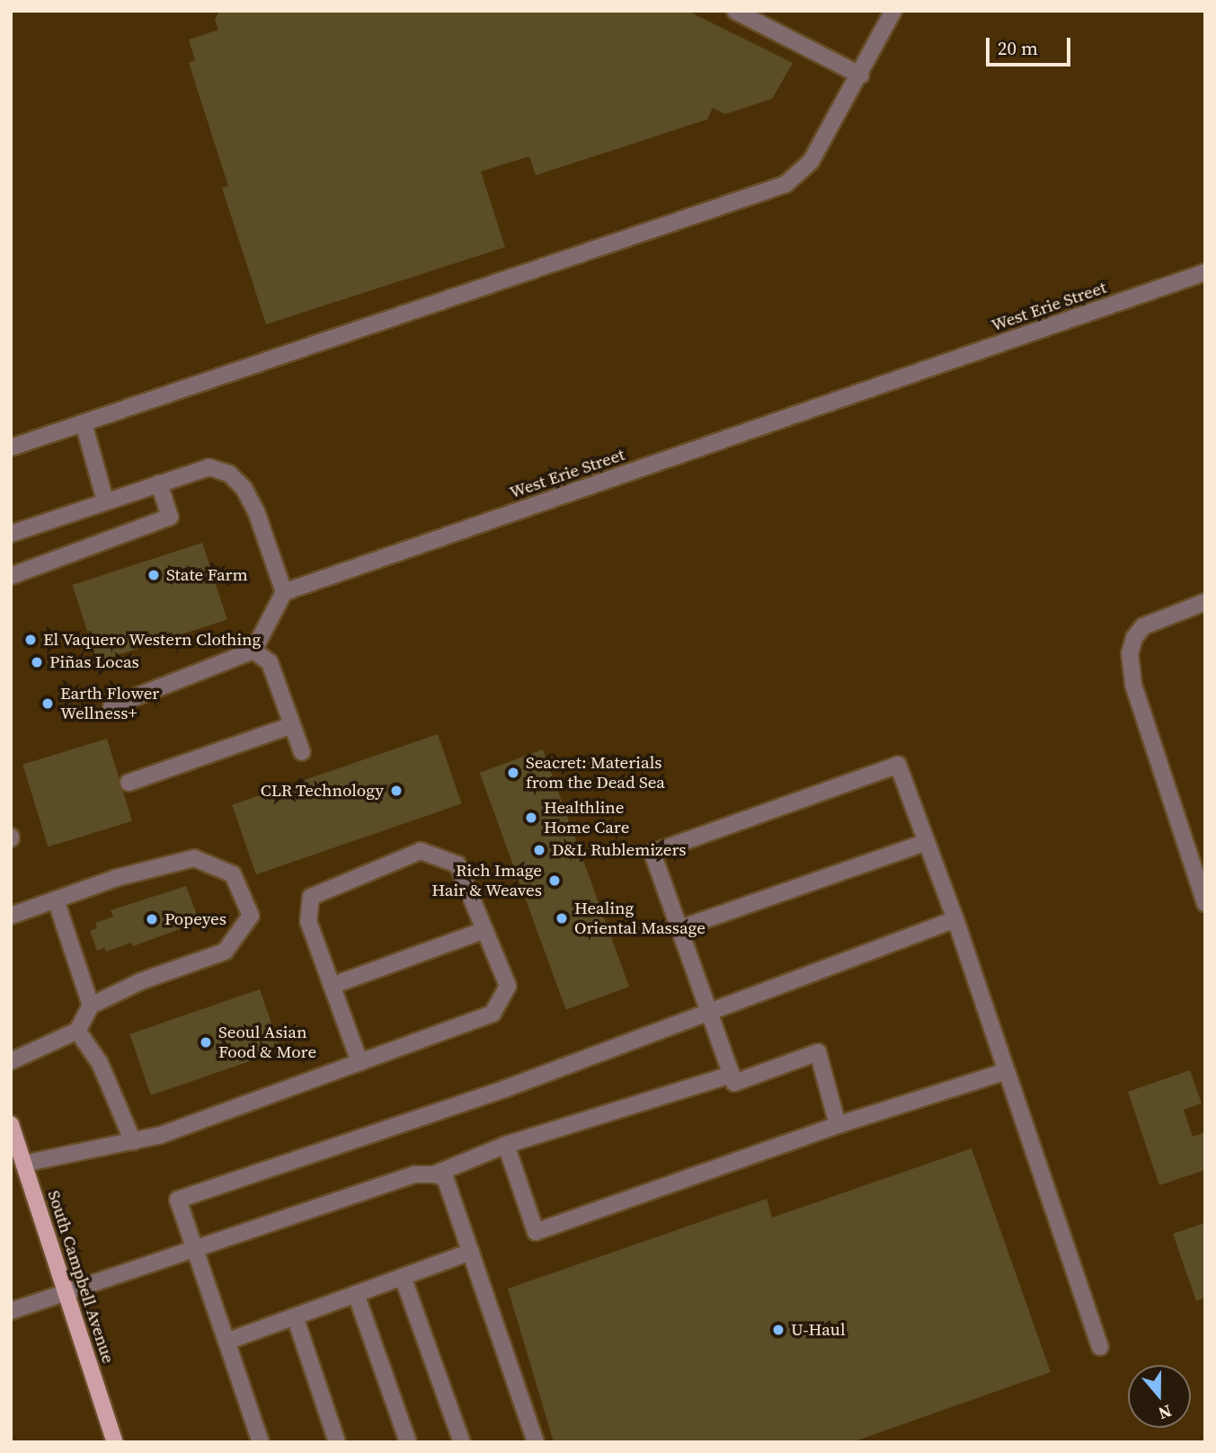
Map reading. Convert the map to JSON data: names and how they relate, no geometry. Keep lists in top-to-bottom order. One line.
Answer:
{"streets":{"main road":["South Campbell Avenue"],"street":["West Erie Street"]},"places":["State Farm","El Vaquero Western Clothing","Piñas Locas","Earth Flower Wellness+","Seacret: Materials from the Dead Sea","CLR Technology","Healthline Home Care","D&L Rublemizers","Rich Image Hair & Weaves","Healing Oriental Massage","Popeyes","Seoul Asian Food & More","U-Haul"],"scale_bar":"20 m","north":"bottom"}
